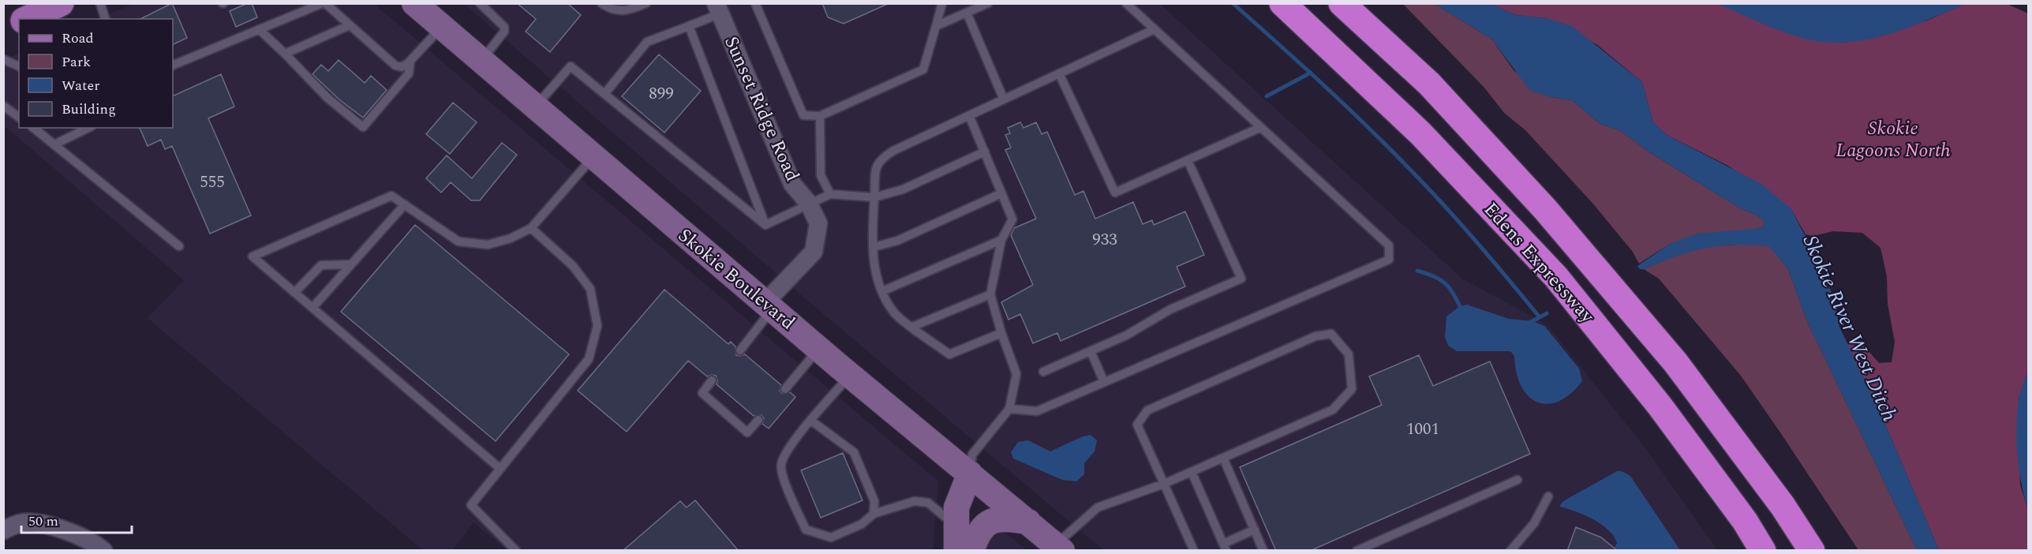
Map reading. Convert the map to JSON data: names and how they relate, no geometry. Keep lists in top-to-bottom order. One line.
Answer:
{"streets":{"highway":["Edens Expressway"],"main road":["Skokie Boulevard"],"street":["Sunset Ridge Road"]},"crossings":[["Sunset Ridge Road","Skokie Boulevard"]],"water":["Skokie River West Ditch"],"parks":["Skokie Lagoons North"],"house_numbers":["899","555","933","1001"],"legend":["Road","Park","Water","Building"],"scale_bar":"50 m"}
